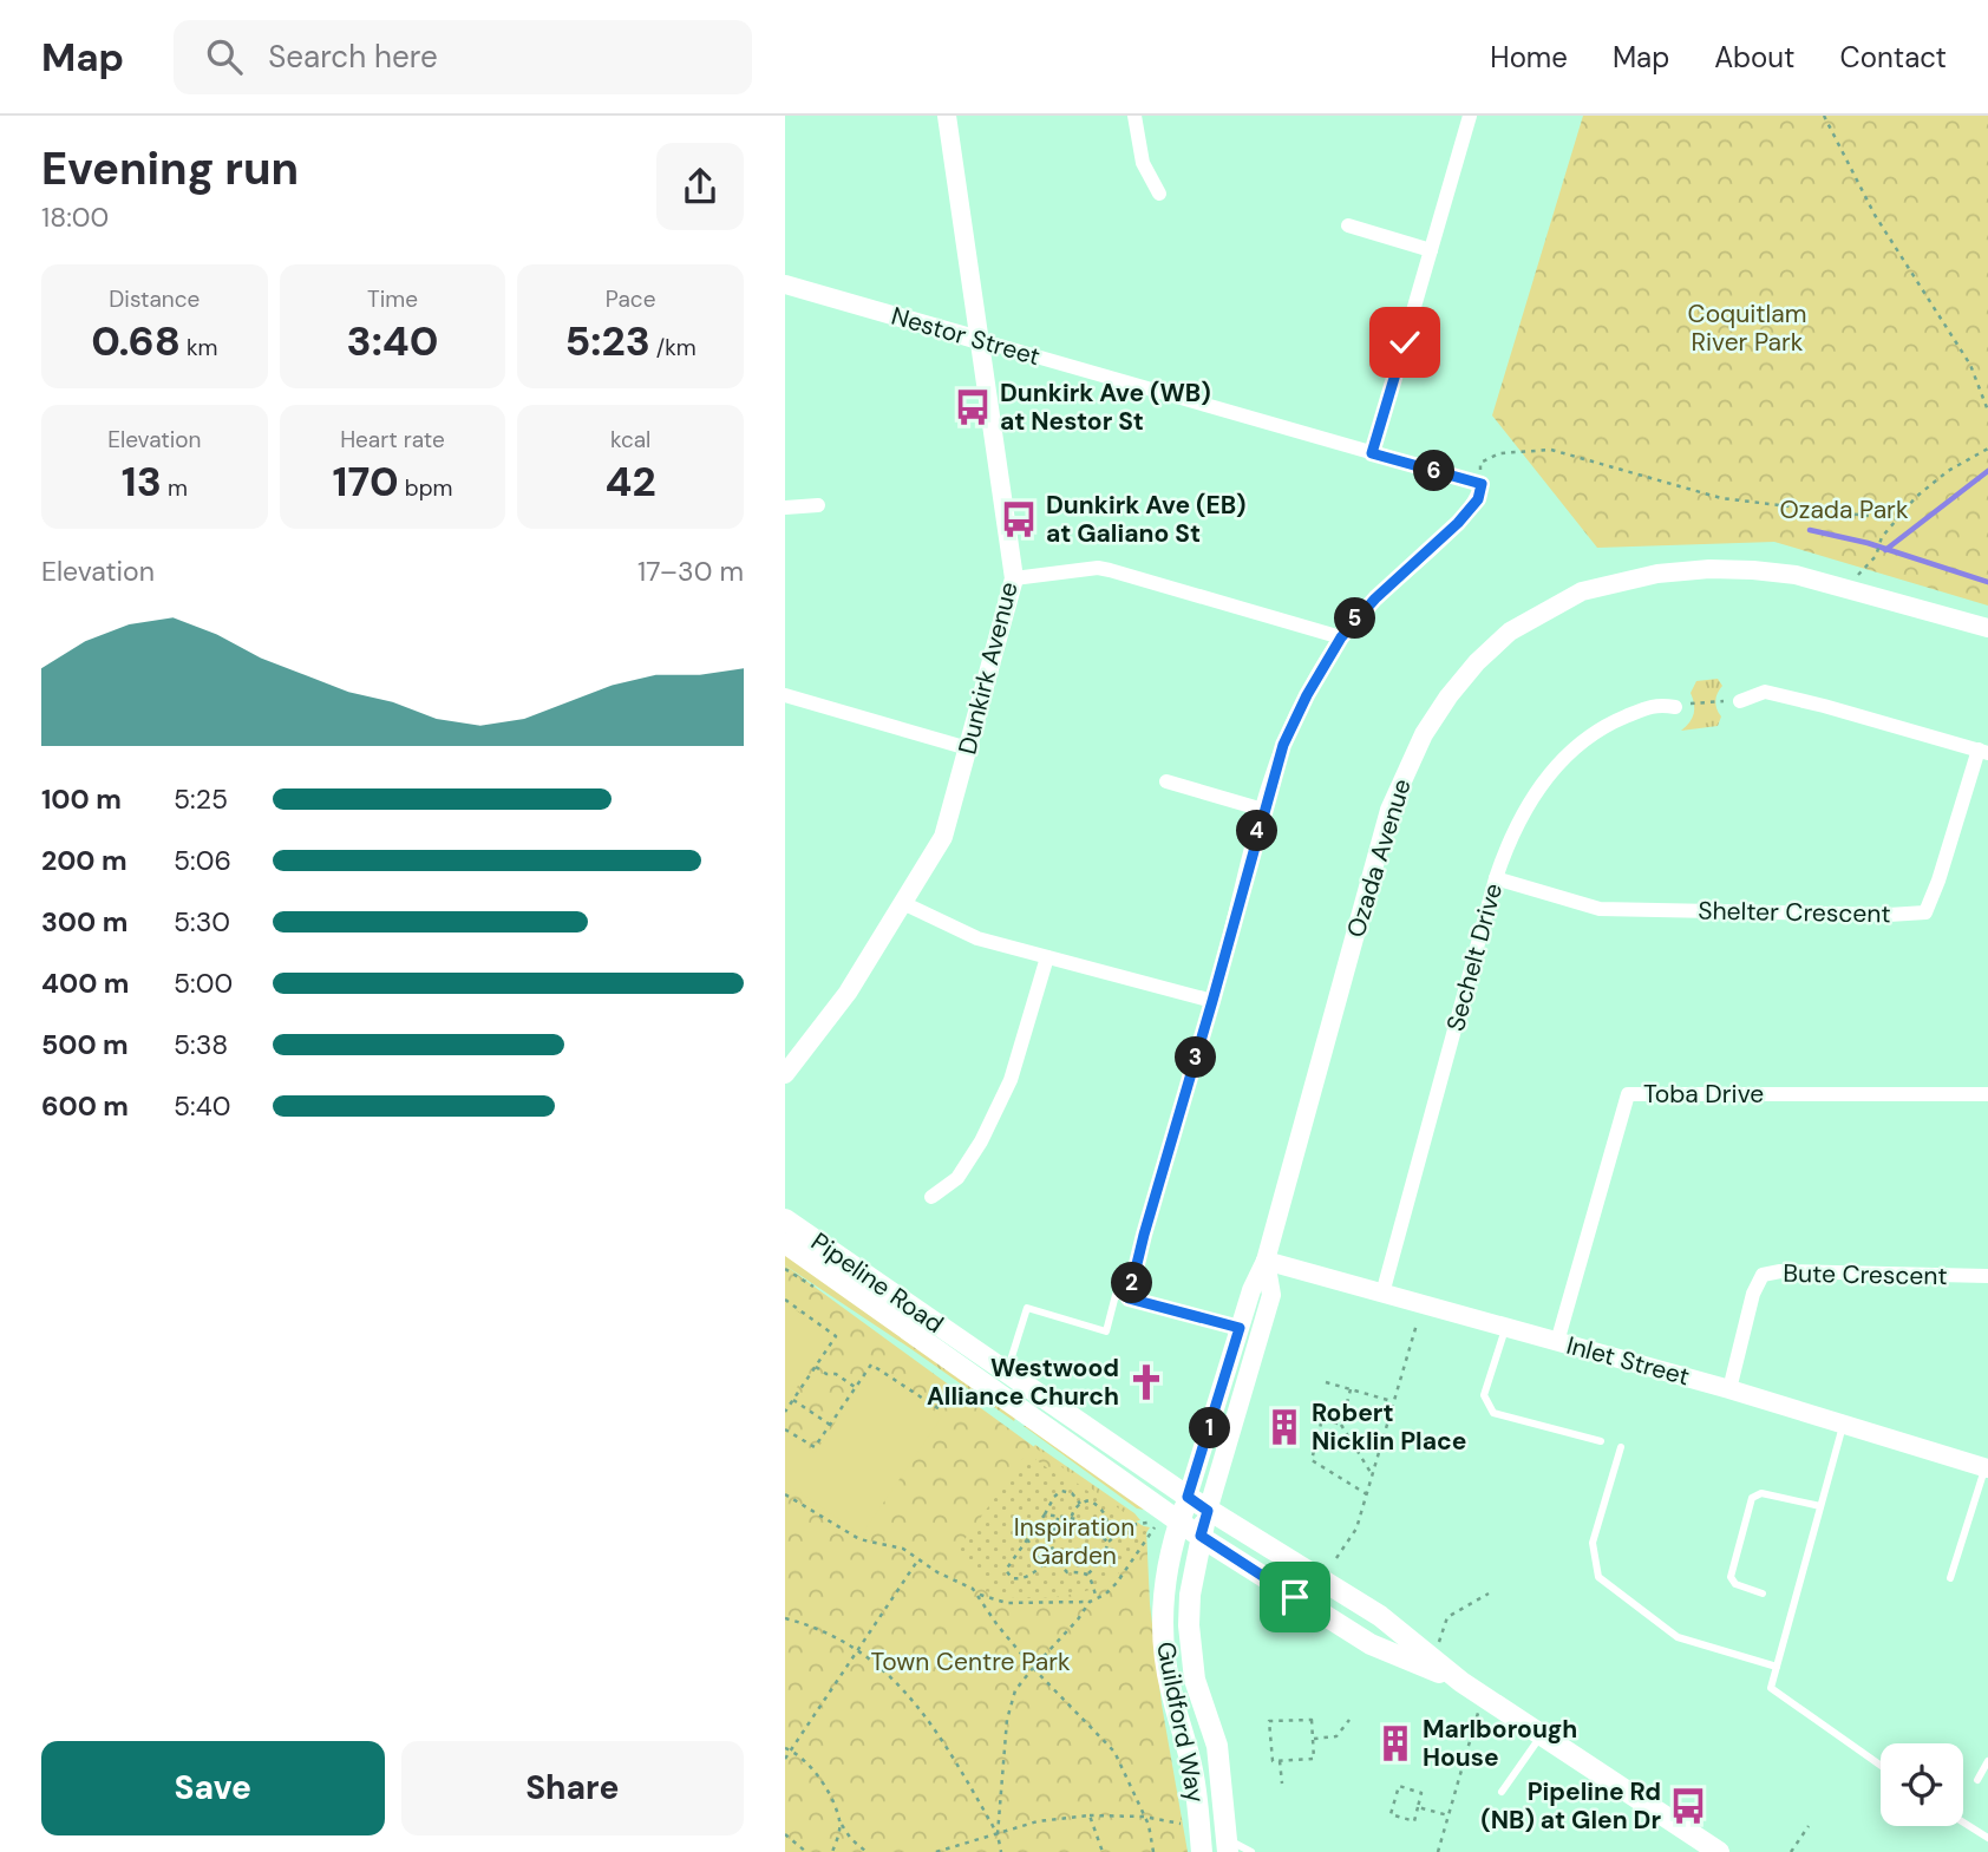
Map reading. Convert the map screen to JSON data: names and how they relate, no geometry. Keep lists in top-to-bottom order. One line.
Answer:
{"streets":{"main road":["Pipeline Road","Guildford Way"],"street":["Nestor Street","Dunkirk Avenue","Ozada Avenue","Shelter Crescent","Sechelt Drive","Toba Drive","Bute Crescent","Inlet Street"]},"crossings":[["Nestor Street","Dunkirk Avenue"],["Ozada Avenue","Pipeline Road"],["Ozada Avenue","Inlet Street"],["Ozada Avenue","Guildford Way"],["Shelter Crescent","Sechelt Drive"],["Sechelt Drive","Inlet Street"],["Toba Drive","Inlet Street"],["Bute Crescent","Inlet Street"],["Pipeline Road","Guildford Way"]],"parks":["Coquitlam River Park","Ozada Park","Inspiration Garden","Town Centre Park"],"places":{"bus stop":["Dunkirk Ave (WB) at Nestor St","Dunkirk Ave (EB) at Galiano St","Pipeline Rd (NB) at Glen Dr"],"church":["Westwood Alliance Church"],"building":["Robert Nicklin Place","Marlborough House"]},"page":{"header":"Map","search":"Search here","nav":["Home","Map","About","Contact"],"heading":["Evening run","18:00"],"stats":[["Distance","0.68 km"],["Time","3:40"],["Pace","5:23 /km"],["Elevation","13 m"],["Heart rate","170 bpm"],["kcal","42"]],"pins":["6","5","4","3","2","1"],"chart":["Elevation","17–30 m"],"list":[{"name":"100 m","note":"5:25"},{"name":"200 m","note":"5:06"},{"name":"300 m","note":"5:30"},{"name":"400 m","note":"5:00"},{"name":"500 m","note":"5:38"},{"name":"600 m","note":"5:40"}],"buttons":["Save","Share"]}}
